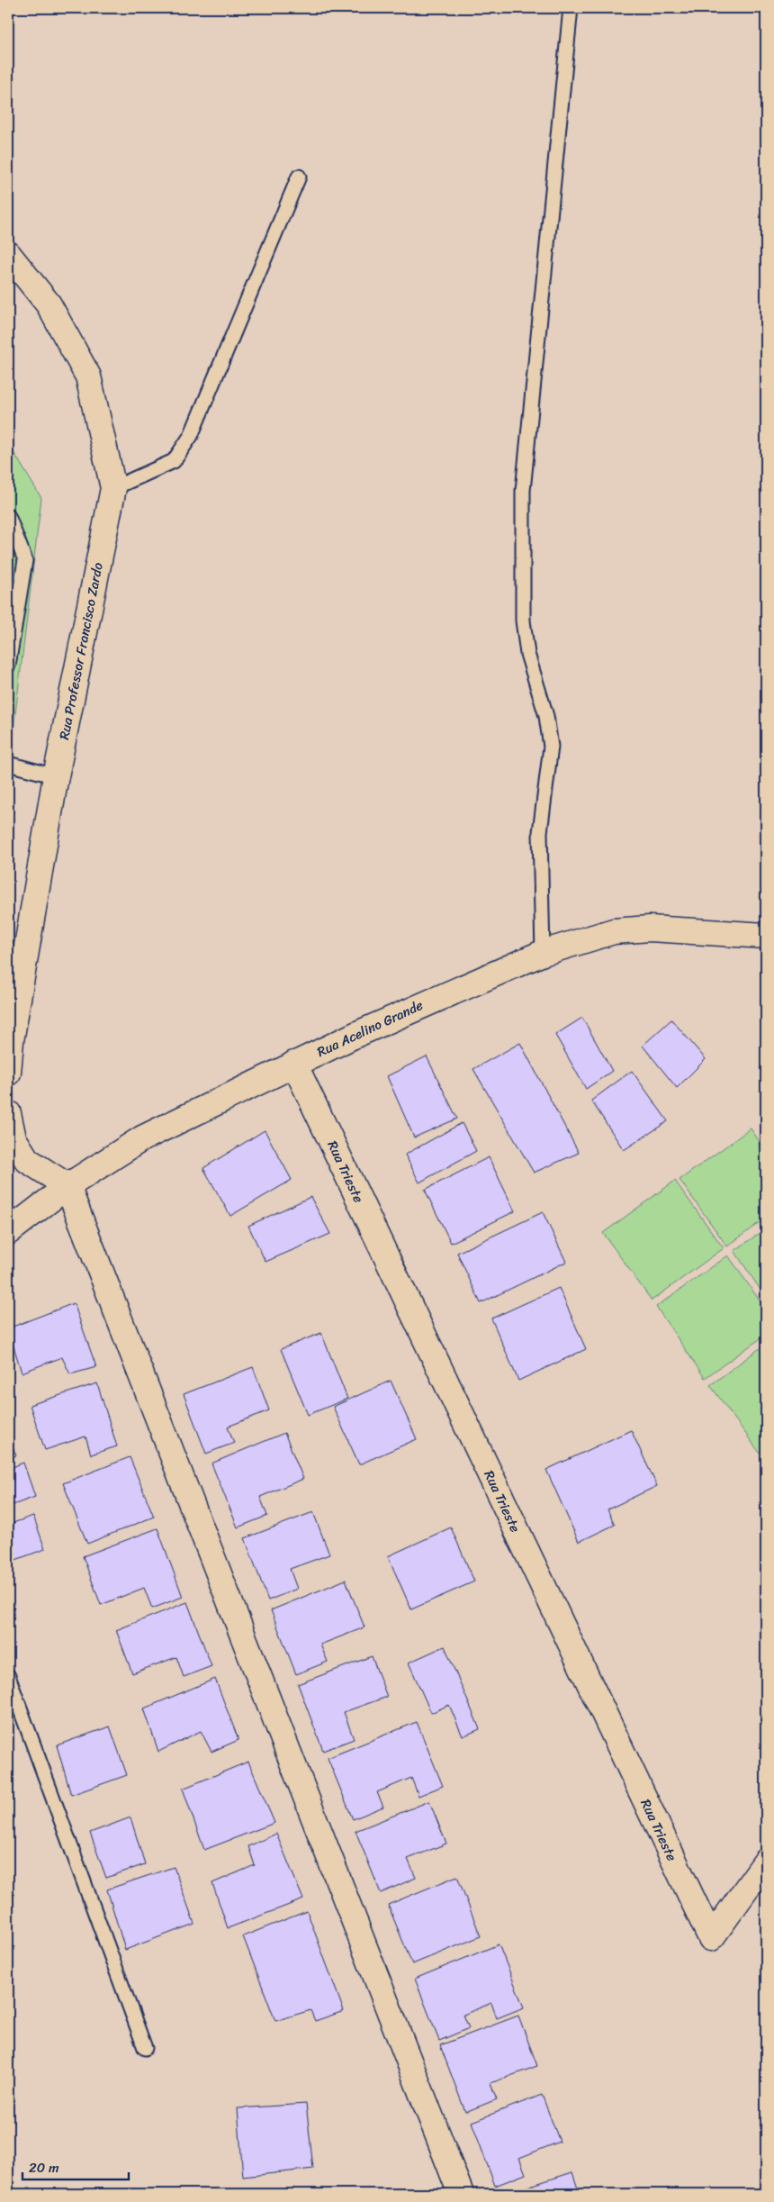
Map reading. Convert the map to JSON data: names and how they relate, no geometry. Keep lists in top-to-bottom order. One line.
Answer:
{"streets":{"street":["Rua Professor Francisco Zardo","Rua Acelino Grande","Rua Trieste"]},"crossings":[["Rua Acelino Grande","Rua Trieste"]],"scale_bar":"20 m"}
